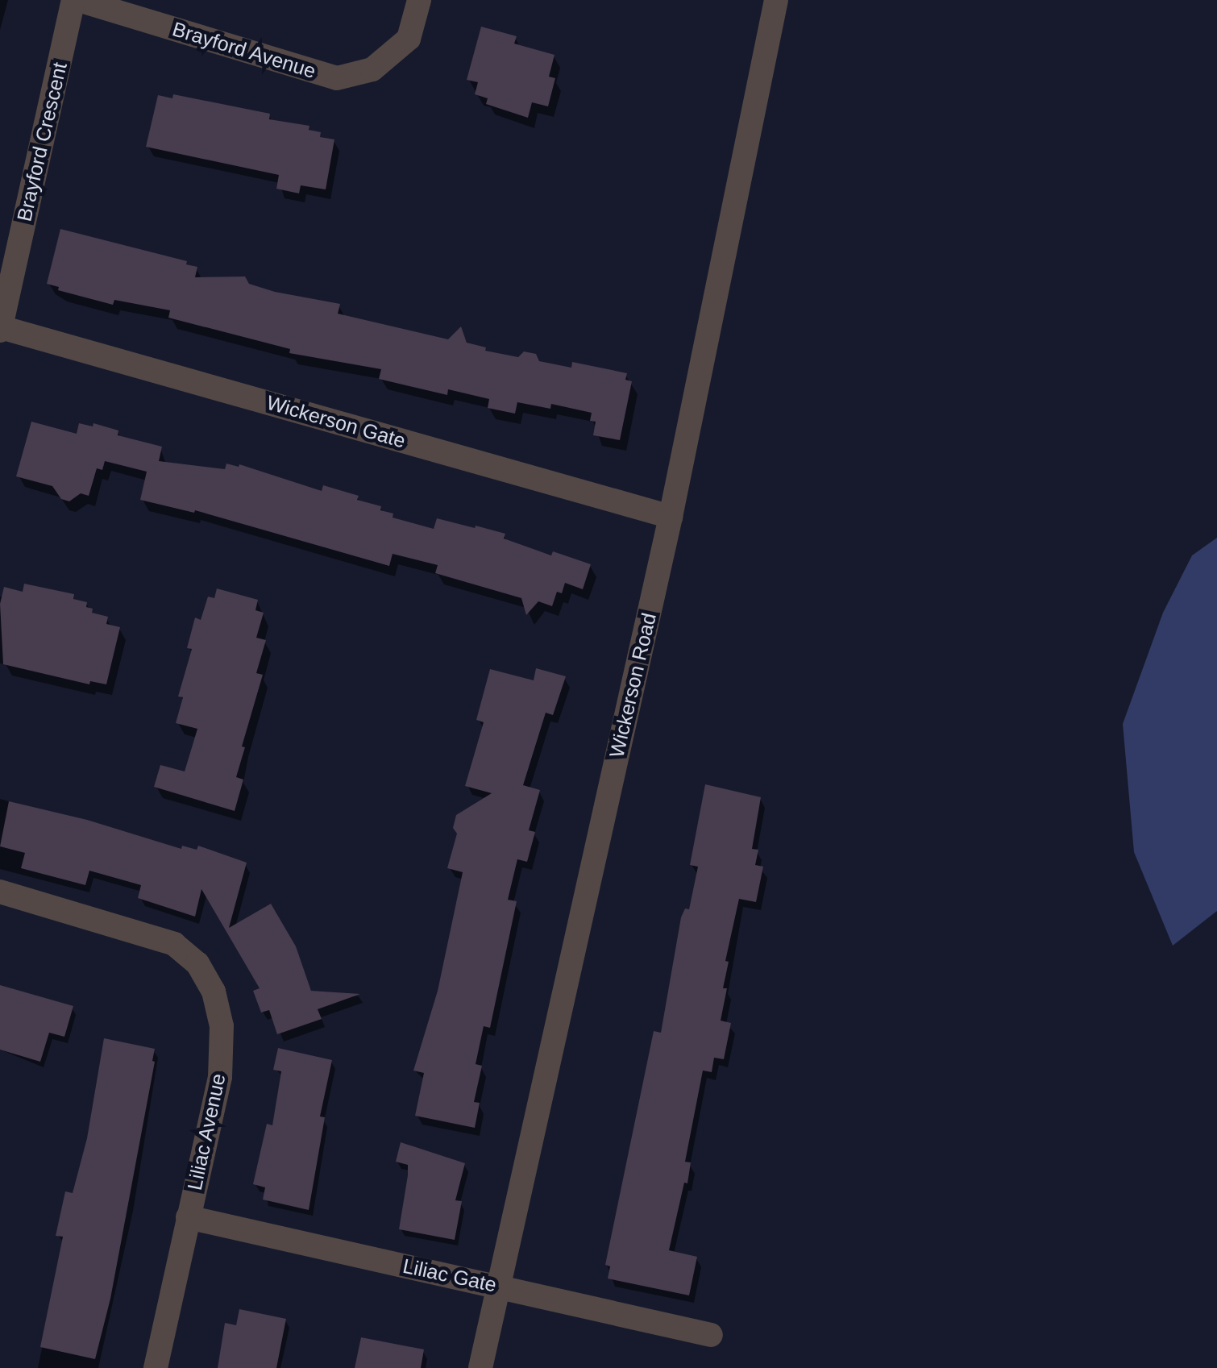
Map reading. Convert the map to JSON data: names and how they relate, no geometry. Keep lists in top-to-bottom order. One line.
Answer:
{"streets":{"street":["Brayford Avenue","Brayford Crescent","Wickerson Gate","Wickerson Road","Liliac Avenue","Liliac Gate"]},"crossings":[["Brayford Avenue","Brayford Crescent"],["Brayford Crescent","Wickerson Gate"],["Wickerson Gate","Wickerson Road"],["Wickerson Road","Liliac Gate"],["Liliac Avenue","Liliac Gate"]]}
